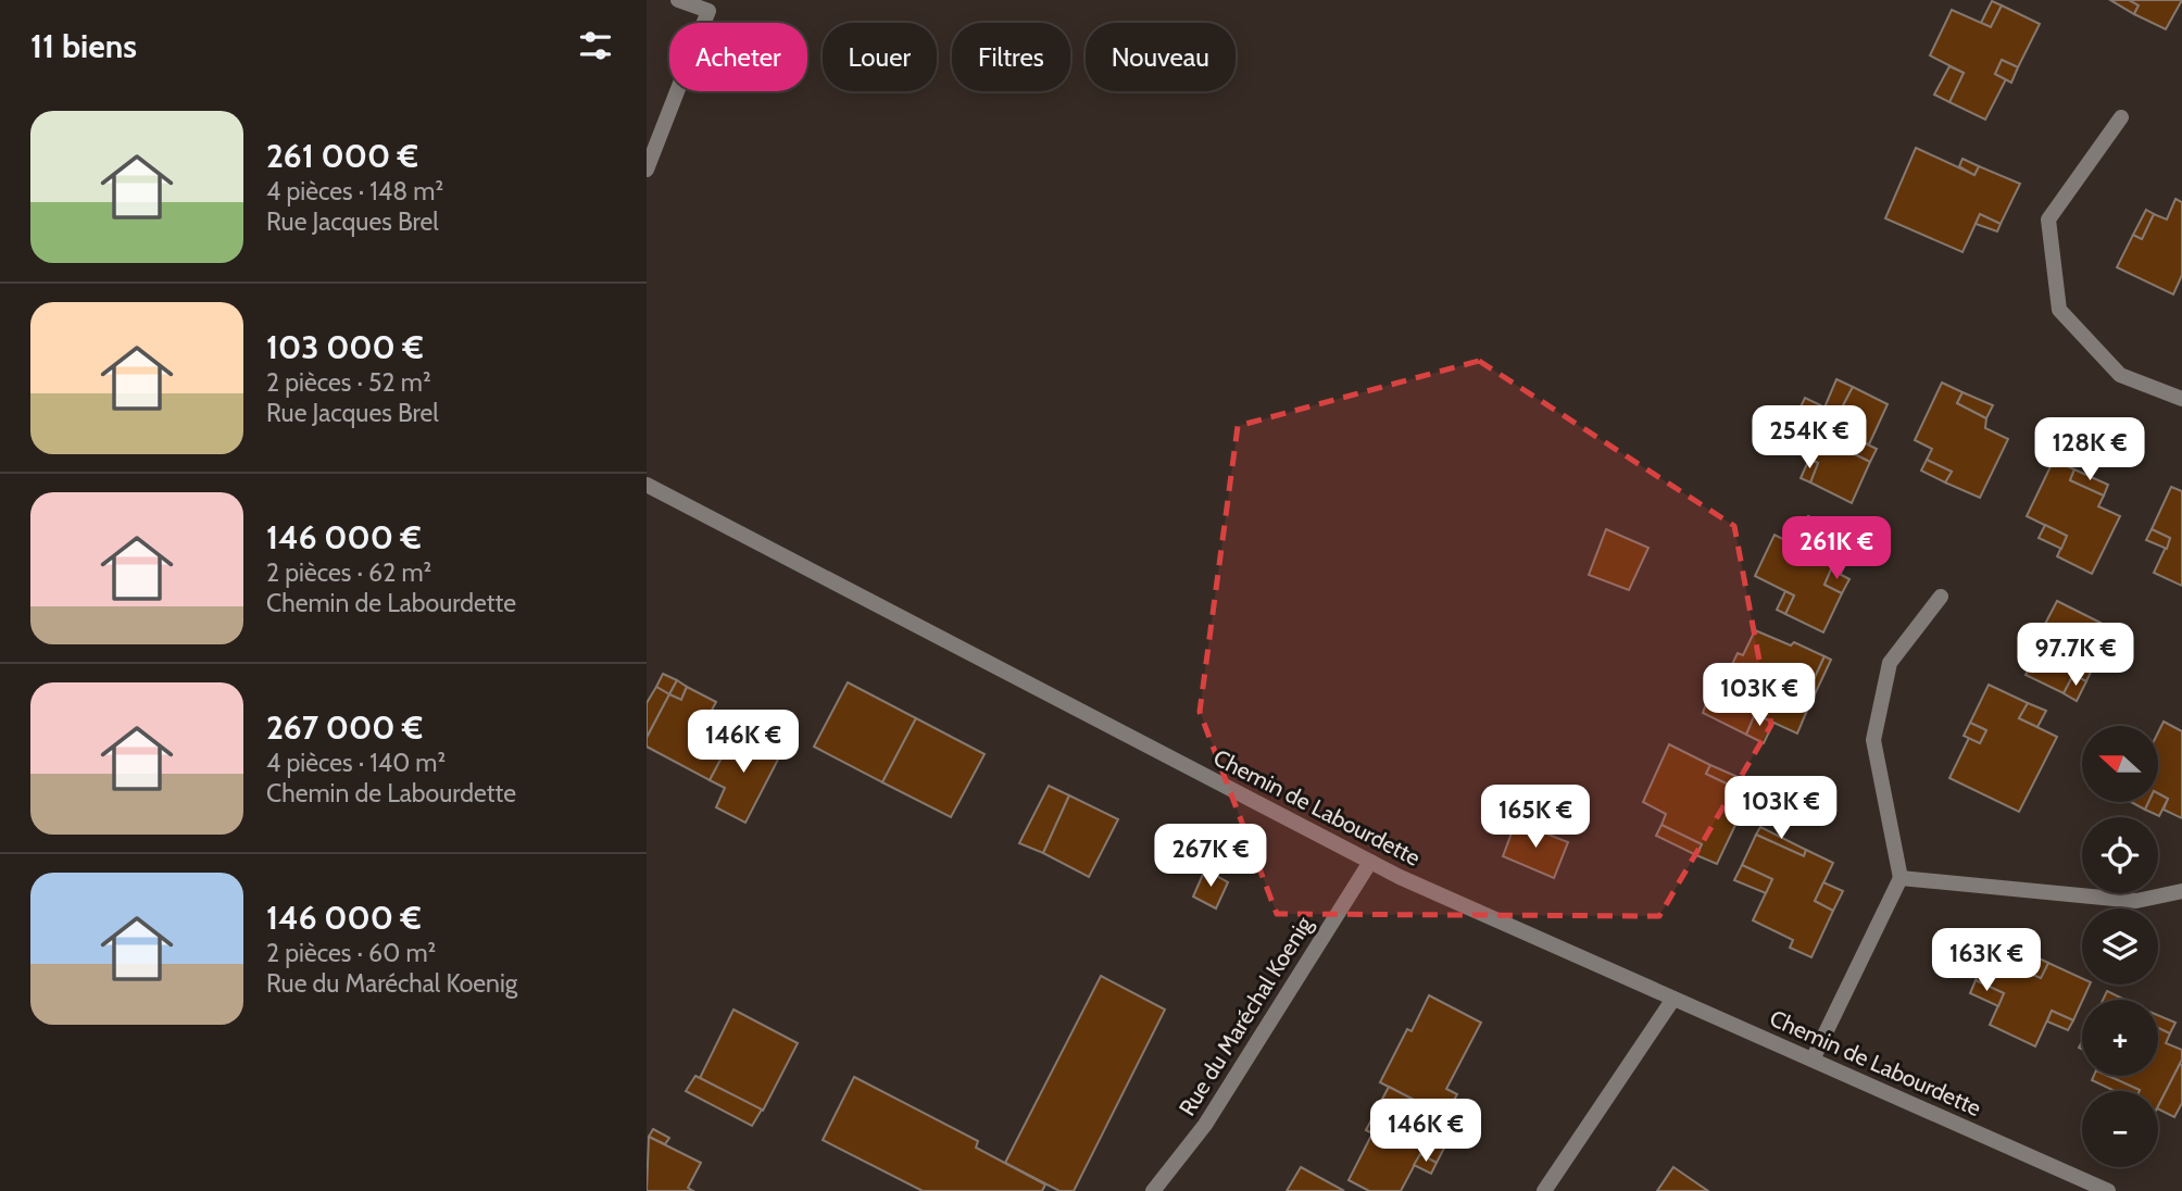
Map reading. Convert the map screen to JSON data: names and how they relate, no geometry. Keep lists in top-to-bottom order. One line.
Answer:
{"streets":{"street":["Chemin de Labourdette","Rue du Maréchal Koenig"]},"crossings":[["Chemin de Labourdette","Rue du Maréchal Koenig"]],"north":"left","page":{"heading":"11 biens","chip":["Acheter","Louer","Filtres","Nouveau"],"list":[{"name":"261 000 €","note":"4 pièces · 148 m² · Rue Jacques Brel"},{"name":"103 000 €","note":"2 pièces · 52 m² · Rue Jacques Brel"},{"name":"146 000 €","note":"2 pièces · 62 m² · Chemin de Labourdette"},{"name":"267 000 €","note":"4 pièces · 140 m² · Chemin de Labourdette"},{"name":"146 000 €","note":"2 pièces · 60 m² · Rue du Maréchal Koenig"}],"price":["254K €","128K €","261K €","97.7K €","103K €","146K €","103K €","165K €","267K €","163K €","146K €"],"map_buttons":["+","−"]}}
